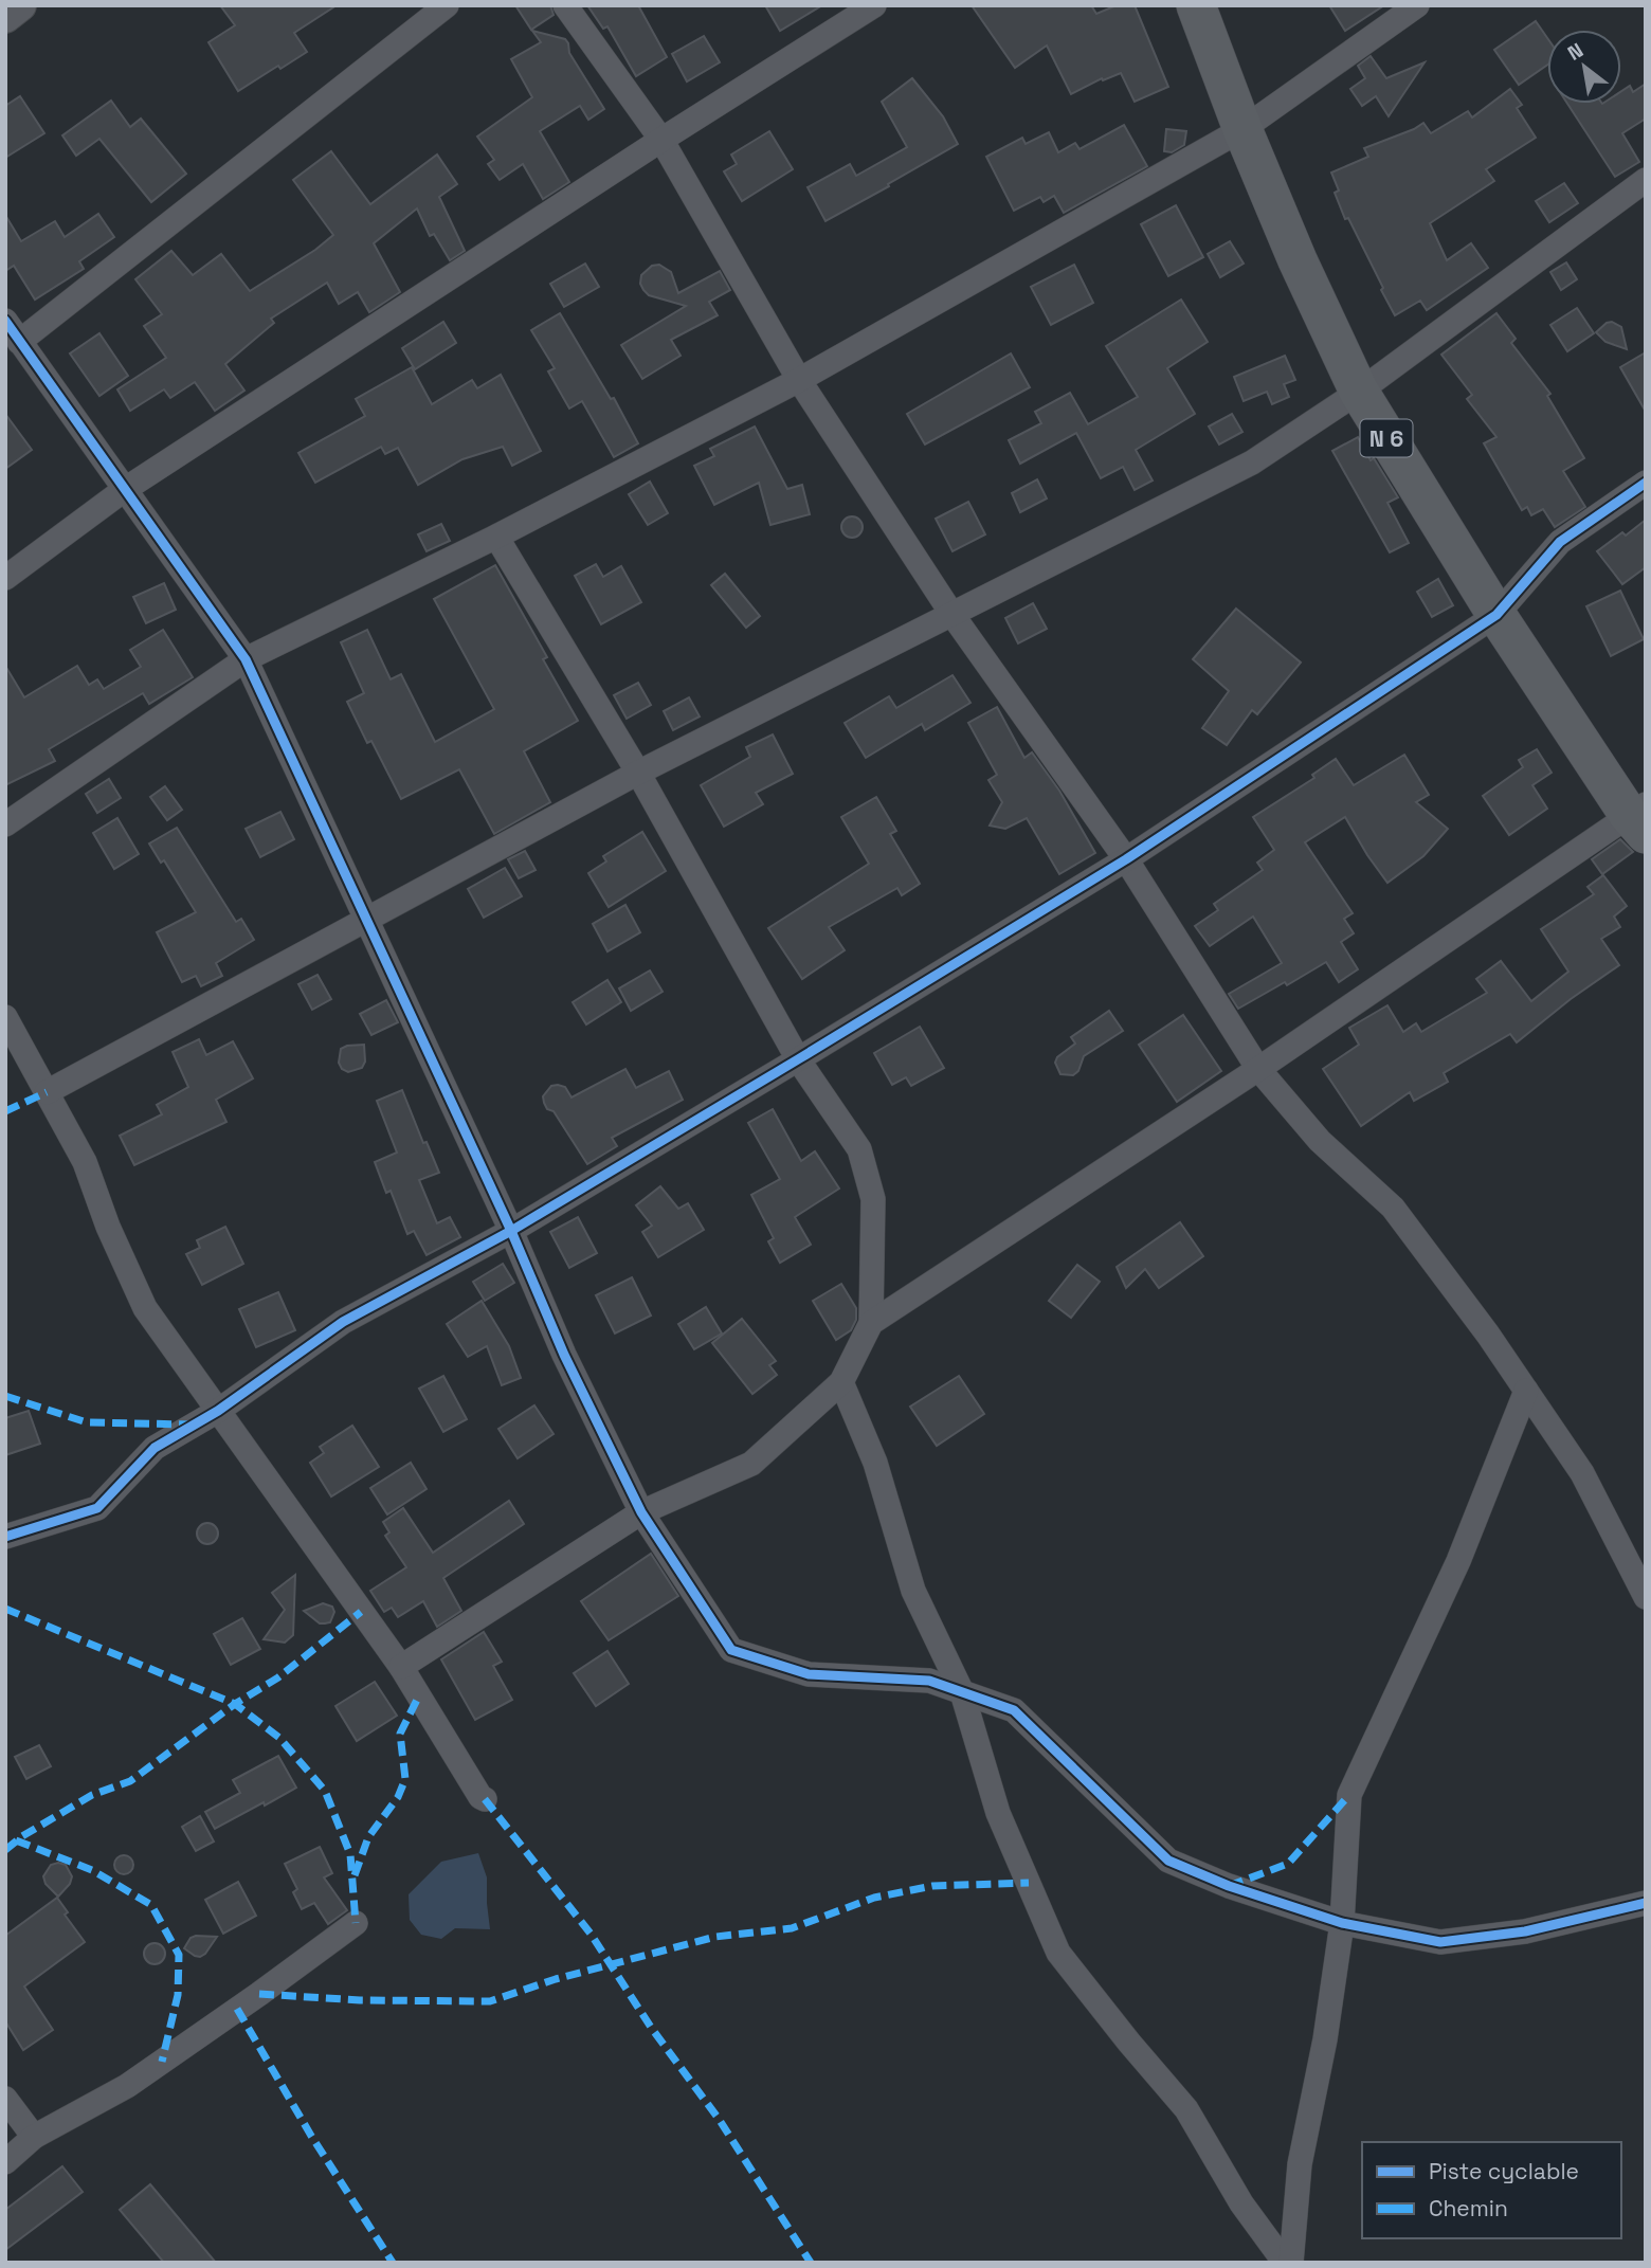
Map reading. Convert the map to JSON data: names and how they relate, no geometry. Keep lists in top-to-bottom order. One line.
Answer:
{"streets":{"main road":["N 6"]},"legend":["Piste cyclable","Chemin"],"north":"top left"}
